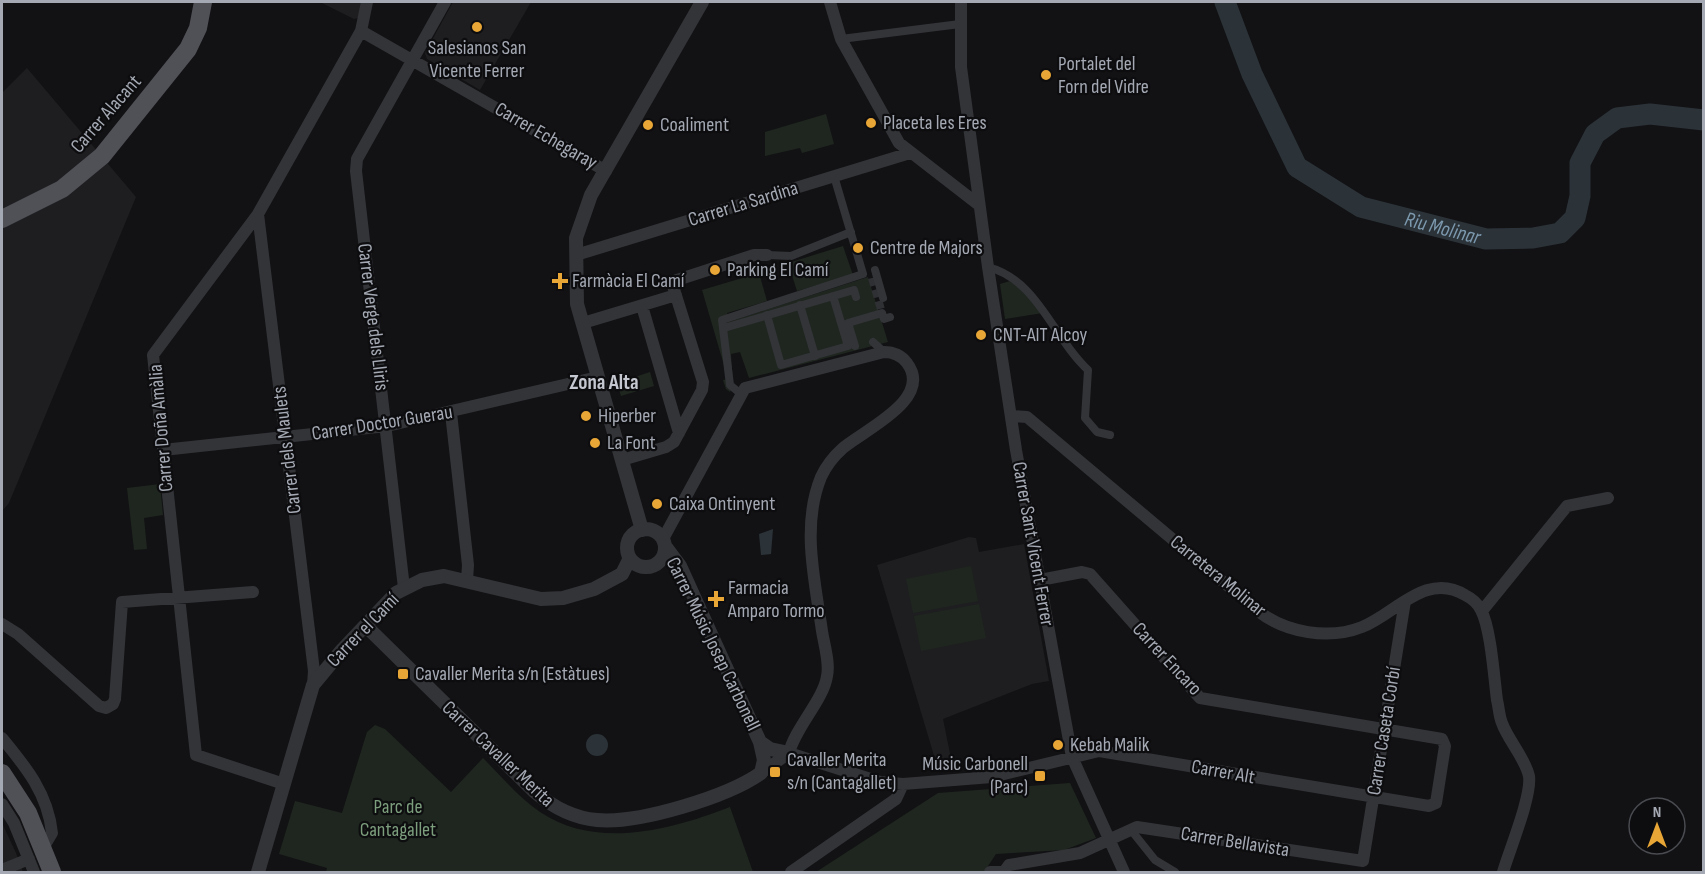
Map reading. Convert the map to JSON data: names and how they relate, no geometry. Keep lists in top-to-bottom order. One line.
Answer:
{"streets":{"main road":["Carrer Alacant"],"street":["Carrer Echegaray","Carrer La Sardina","Carrer Verge dels Lliris","Carrer Doctor Guerau","Carrer Doña Amàlia","Carrer dels Maulets","Carrer Sant Vicent Ferrer","Carretera Molinar","Carrer el Camí","Carrer Músic Josep Carbonell","Carrer Encaro","Carrer Caseta Corbí","Carrer Cavaller Merita","Carrer Alt","Carrer Bellavista"]},"crossings":[["Carrer Echegaray","Carrer Verge dels Lliris"],["Carrer Echegaray","Carrer Doña Amàlia"],["Carrer Verge dels Lliris","Carrer Doctor Guerau"],["Carrer Verge dels Lliris","Carrer el Camí"],["Carrer Doctor Guerau","Carrer Doña Amàlia"],["Carrer Doctor Guerau","Carrer dels Maulets"],["Carrer Doña Amàlia","Carrer dels Maulets"],["Carrer Doña Amàlia","Carrer el Camí"],["Carrer dels Maulets","Carrer el Camí"],["Carrer Sant Vicent Ferrer","Carretera Molinar"],["Carrer Sant Vicent Ferrer","Carrer Músic Josep Carbonell"],["Carrer Sant Vicent Ferrer","Carrer Encaro"],["Carrer Sant Vicent Ferrer","Carrer Alt"],["Carrer Sant Vicent Ferrer","Carrer Bellavista"],["Carretera Molinar","Carrer Caseta Corbí"],["Carrer el Camí","Carrer Músic Josep Carbonell"],["Carrer el Camí","Carrer Cavaller Merita"],["Carrer Músic Josep Carbonell","Carrer Cavaller Merita"],["Carrer Músic Josep Carbonell","Carrer Alt"],["Carrer Encaro","Carrer Caseta Corbí"],["Carrer Encaro","Carrer Alt"],["Carrer Caseta Corbí","Carrer Alt"],["Carrer Caseta Corbí","Carrer Bellavista"]],"districts":["Zona Alta"],"water":["Riu Molinar"],"parks":["Parc de Cantagallet"],"places":{"other":["Salesianos San Vicente Ferrer","Portalet del Forn del Vidre","Placeta les Eres","Coaliment","Centre de Majors","Parking El Camí","CNT-AIT Alcoy","Hiperber","La Font","Caixa Ontinyent","Kebab Malik"],"health":["Farmàcia El Camí","Farmacia Amparo Tormo"],"transit":["Cavaller Merita s/n (Estàtues)","Cavaller Merita s/n (Cantagallet)","Músic Carbonell (Parc)"]},"north":"top"}
